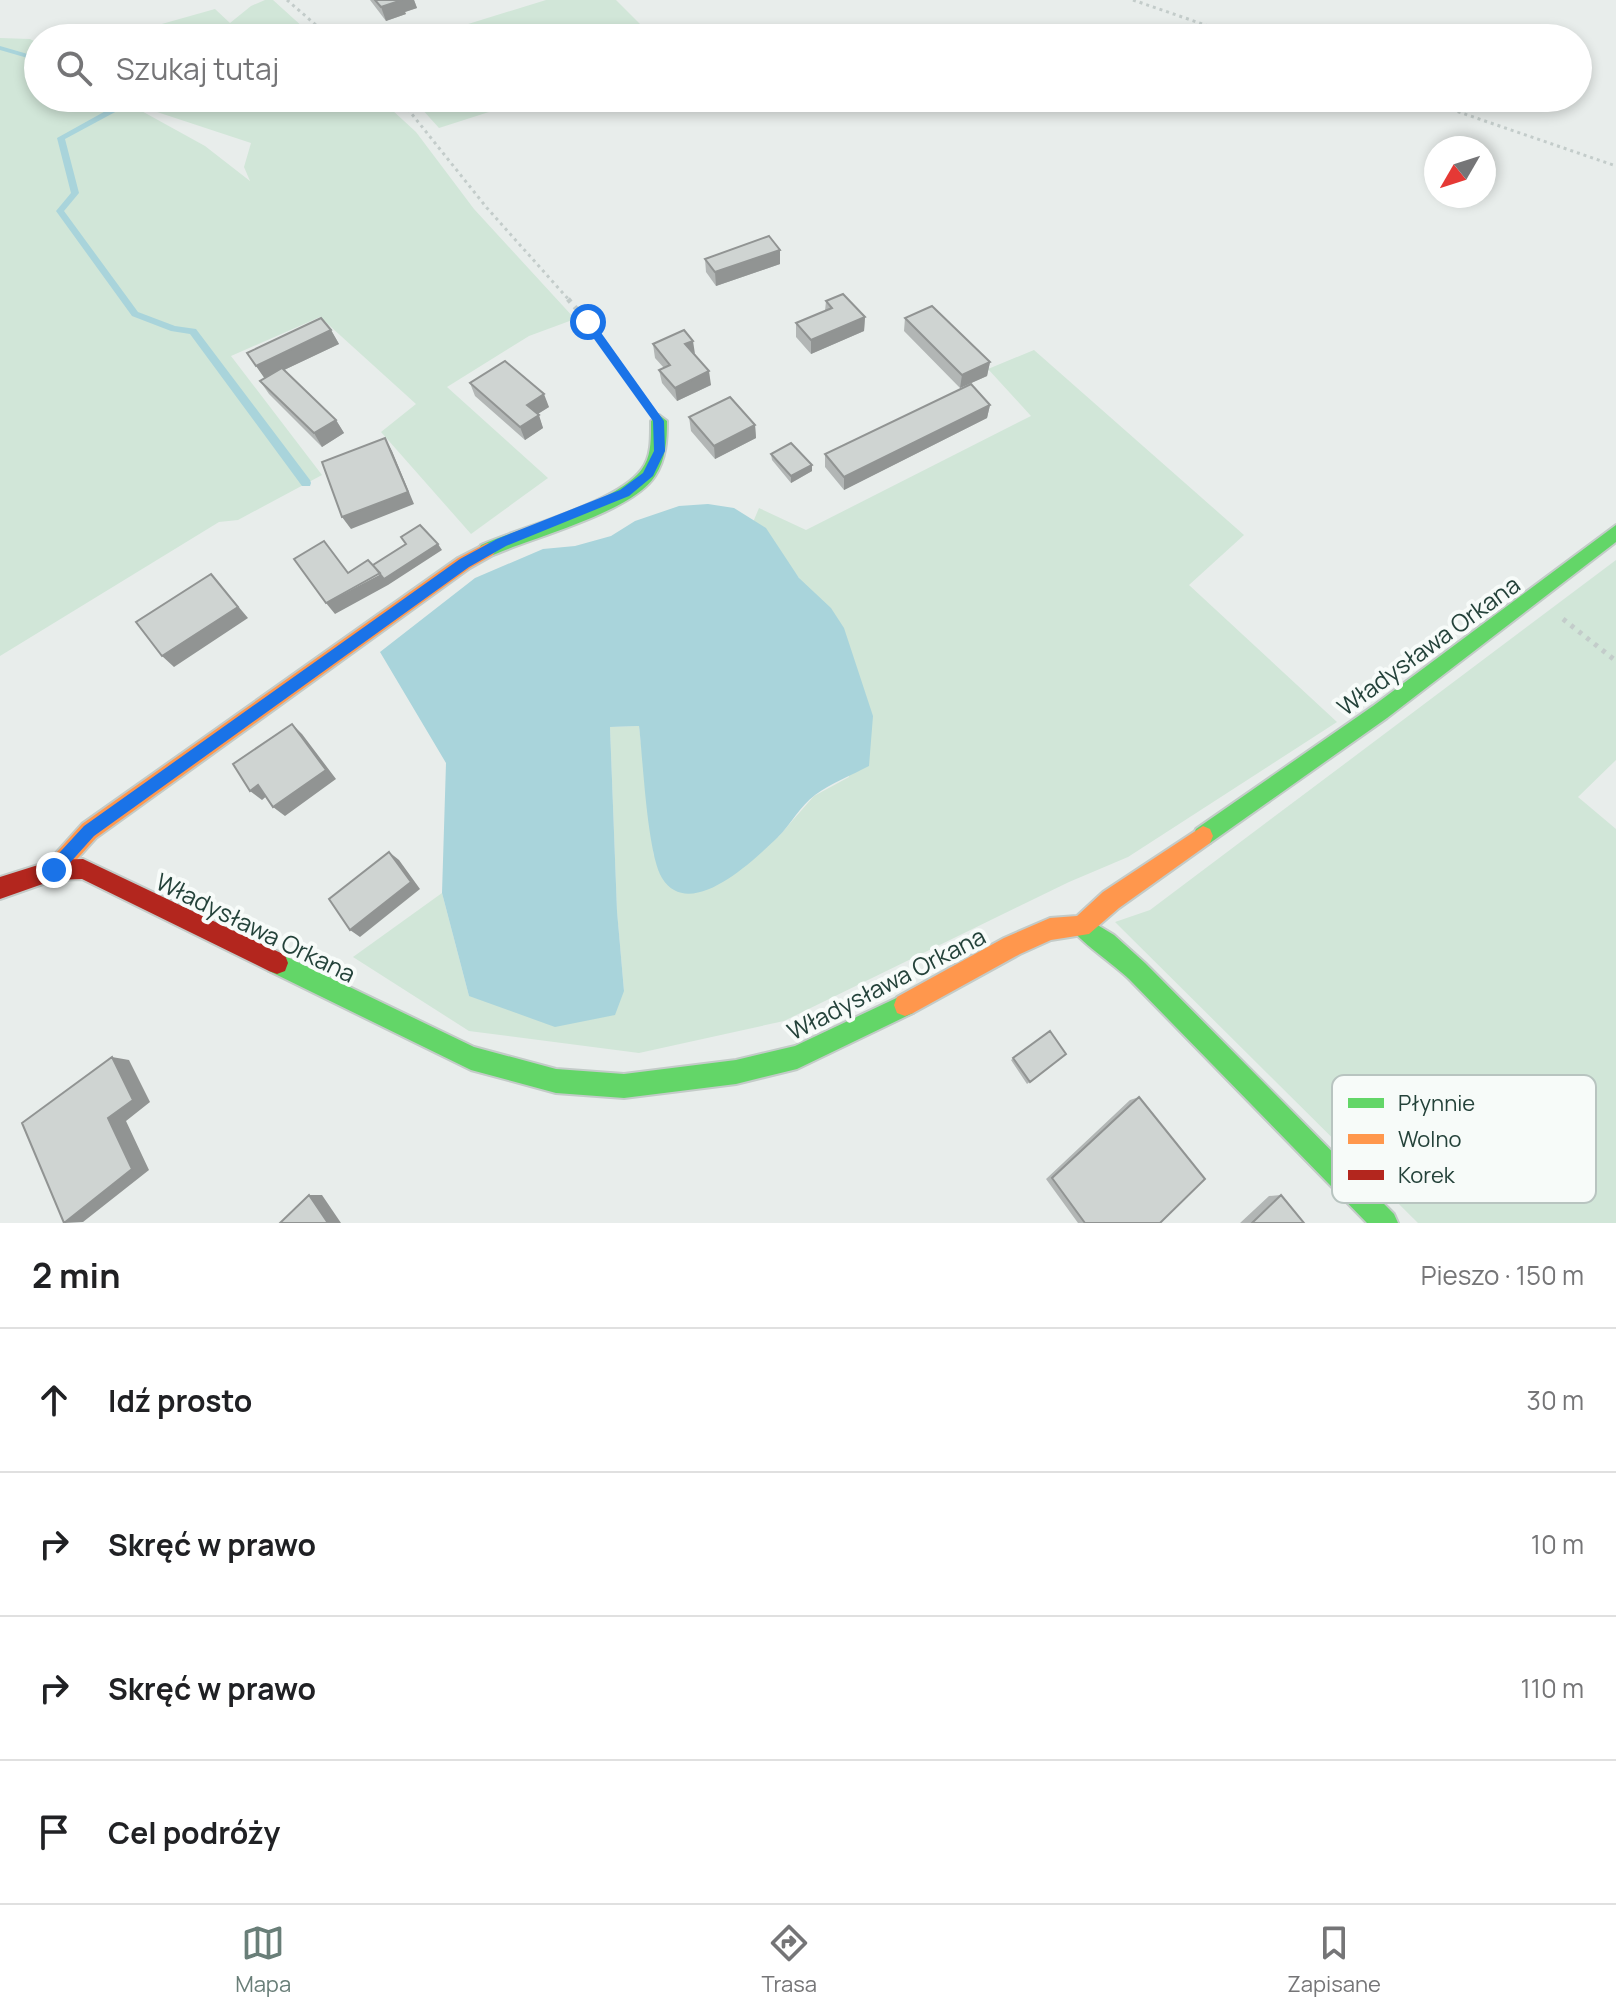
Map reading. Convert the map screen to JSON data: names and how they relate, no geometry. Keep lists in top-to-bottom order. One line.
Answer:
{"streets":{"street":["Władysława Orkana"]},"legend":["Płynnie","Wolno","Korek"],"north":"bottom left","page":{"search":"Szukaj tutaj","heading":["2 min","Pieszo · 150 m"],"list":[["Idź prosto","30 m"],["Skręć w prawo","10 m"],["Skręć w prawo","110 m"],"Cel podróży"],"nav":["Mapa","Trasa","Zapisane"]}}
